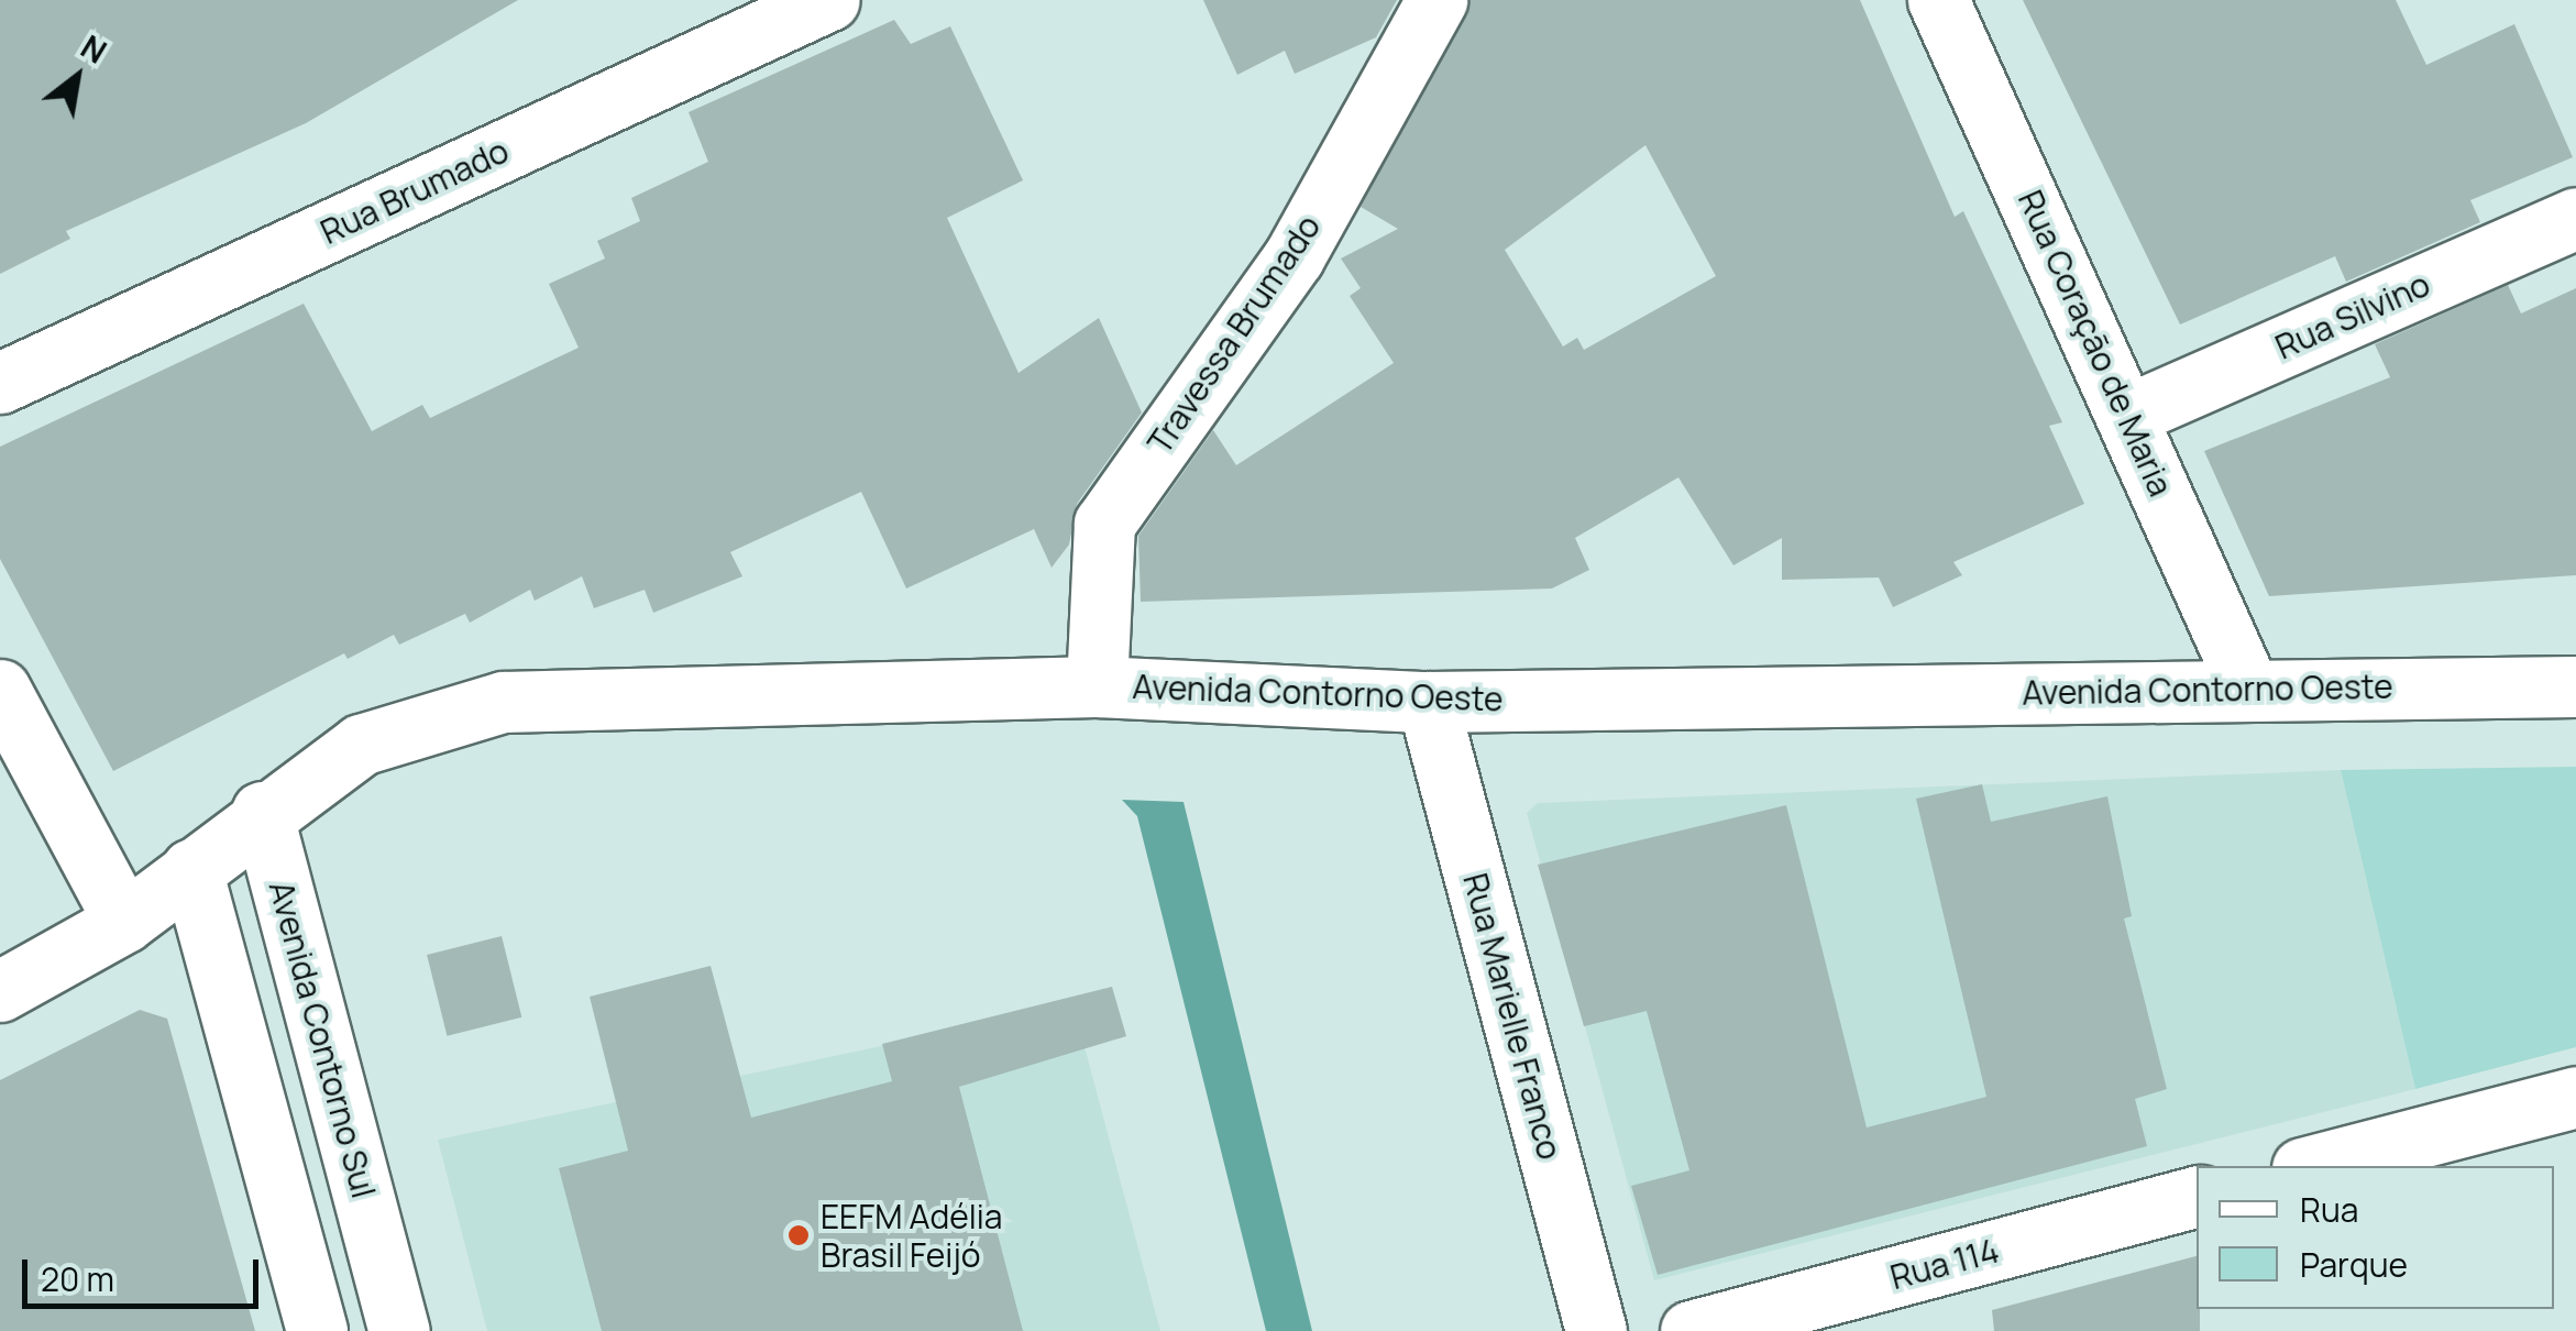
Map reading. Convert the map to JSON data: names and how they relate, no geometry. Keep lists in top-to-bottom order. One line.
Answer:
{"streets":{"street":["Rua Brumado","Rua Silvino","Travessa Brumado","Rua Coração de Maria","Avenida Contorno Oeste","Rua Marielle Franco","Avenida Contorno Sul","Rua 114"]},"crossings":[["Rua Silvino","Rua Coração de Maria"],["Travessa Brumado","Avenida Contorno Oeste"],["Rua Coração de Maria","Avenida Contorno Oeste"],["Avenida Contorno Oeste","Rua Marielle Franco"],["Avenida Contorno Oeste","Avenida Contorno Sul"]],"places":["EEFM Adélia Brasil Feijó"],"legend":["Rua","Parque"],"scale_bar":"20 m","north":"top right"}
